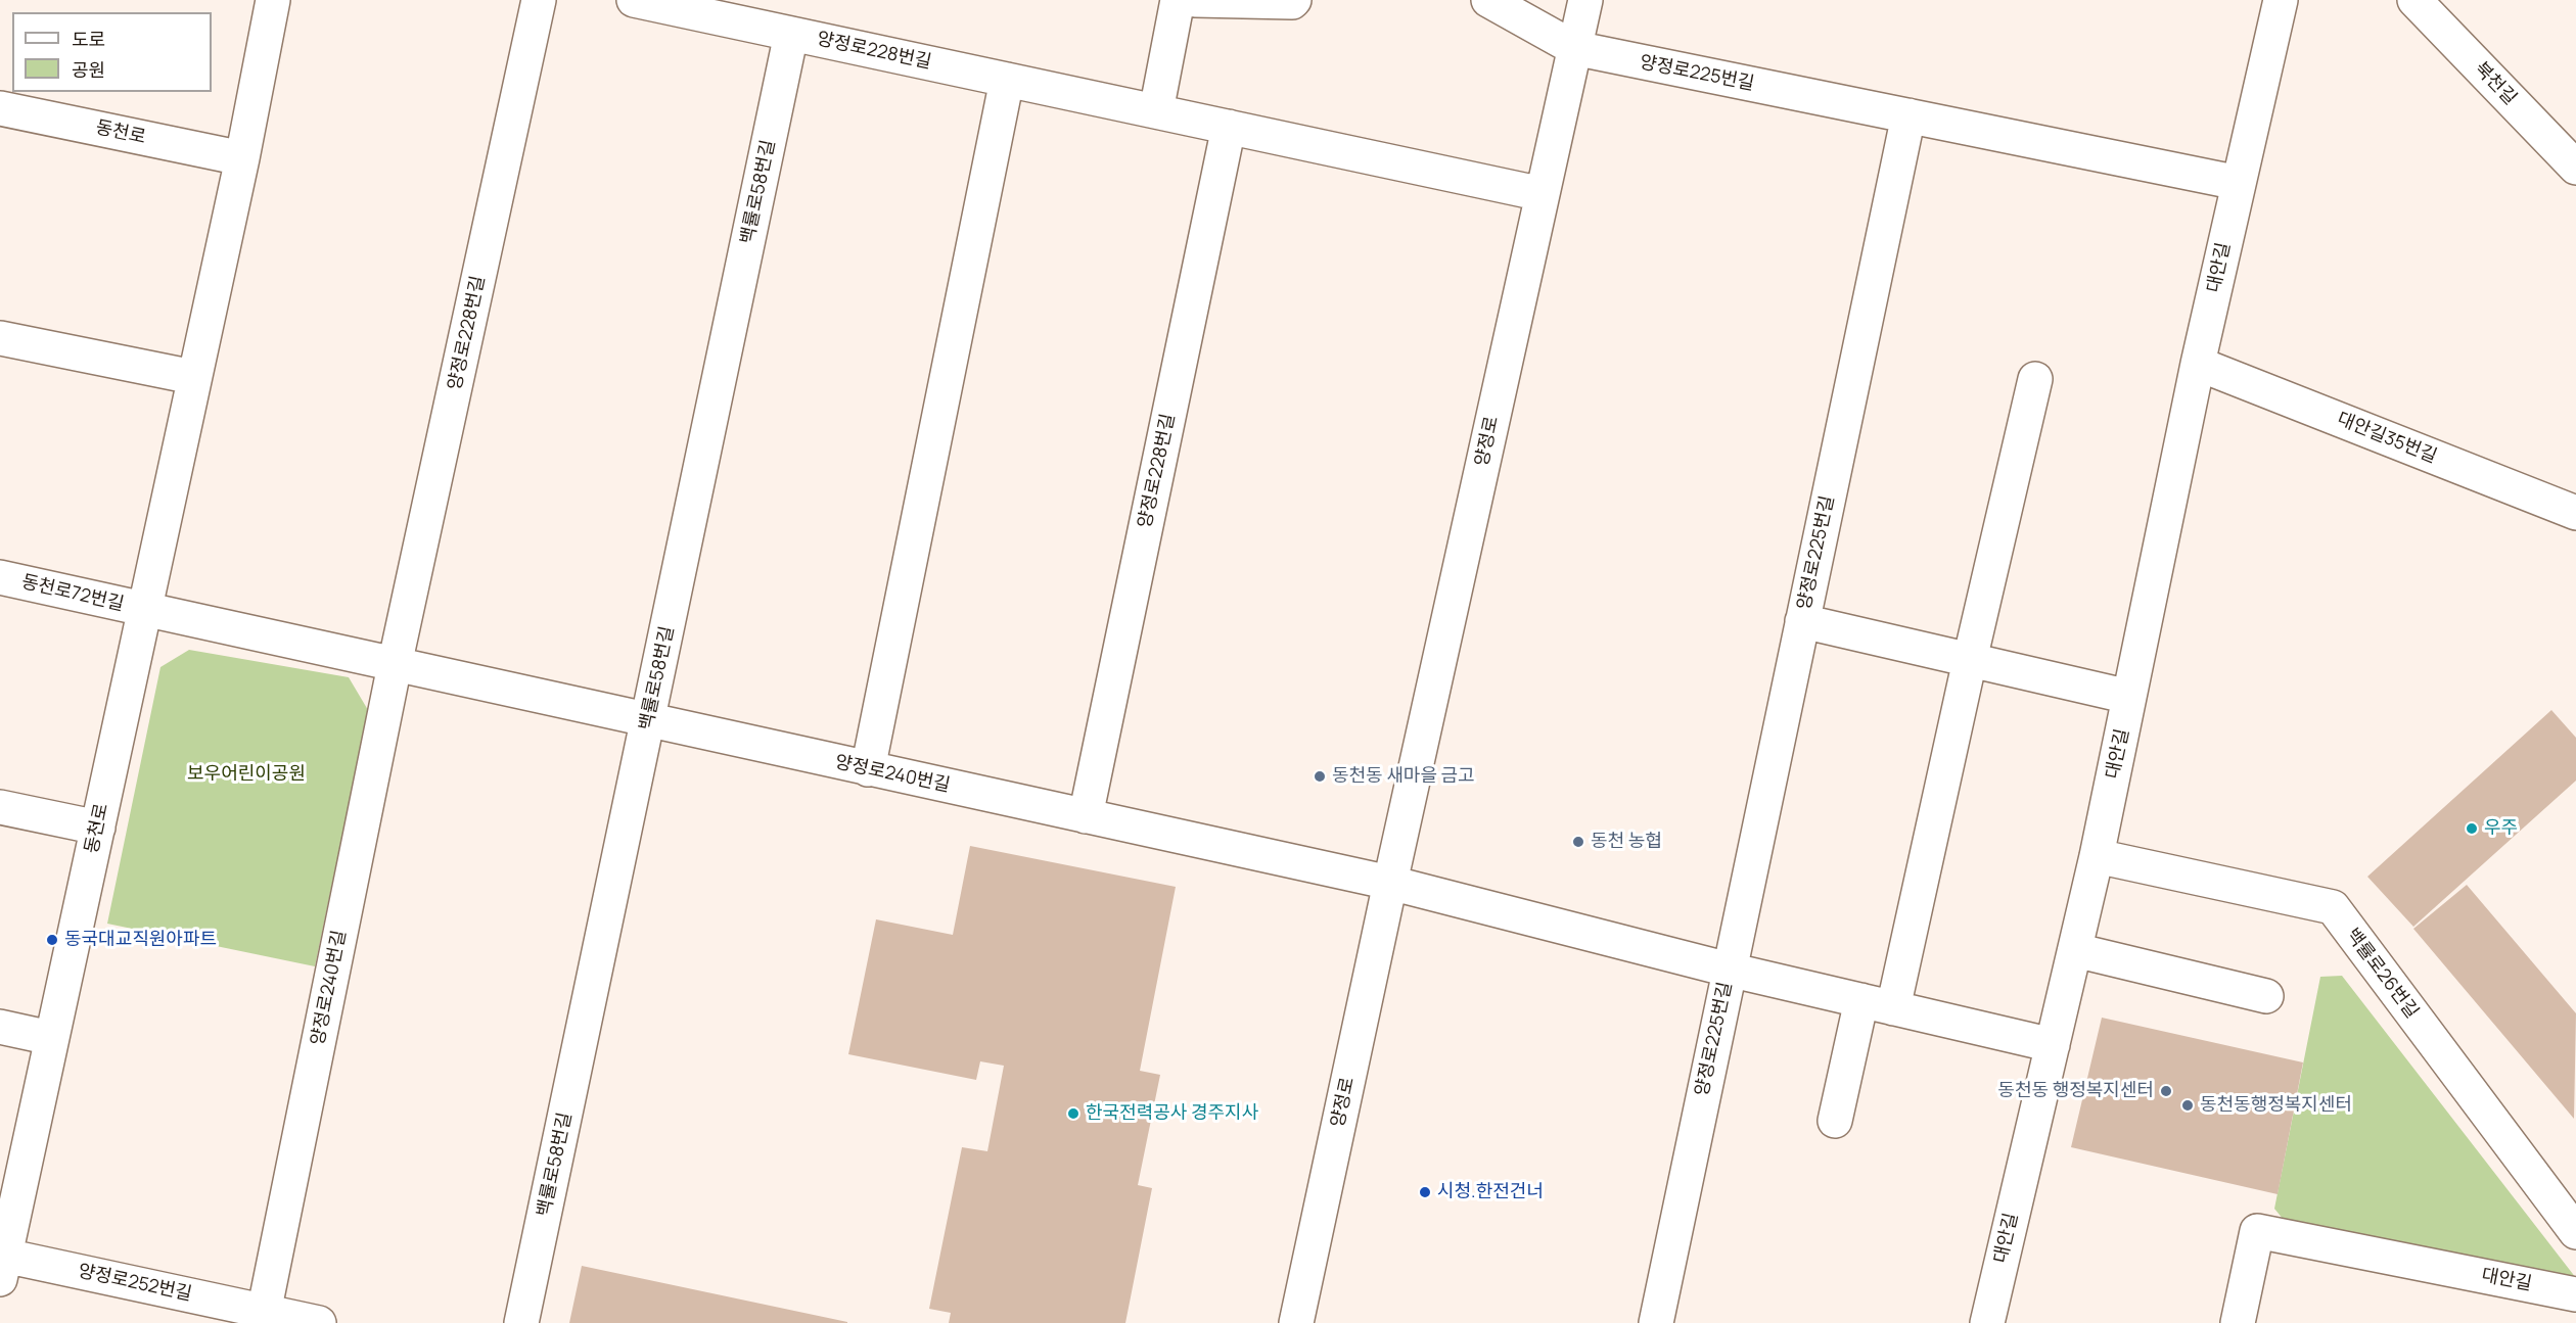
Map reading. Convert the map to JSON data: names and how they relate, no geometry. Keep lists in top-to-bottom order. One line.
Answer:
{"streets":{"street":["양정로228번길","양정로225번길","북천길","동천로","백률로58번길","대안길","대안길35번길","양정로","동천로72번길","양정로240번길","백률로26번길","양정로252번길"]},"crossings":[["양정로228번길","백률로58번길"],["양정로228번길","양정로"],["양정로228번길","양정로240번길"],["양정로225번길","양정로"],["동천로","동천로72번길"],["동천로","양정로240번길"],["동천로","양정로252번길"],["백률로58번길","양정로240번길"],["대안길","대안길35번길"],["대안길","백률로26번길"],["양정로","양정로240번길"],["동천로72번길","양정로240번길"],["양정로240번길","양정로252번길"]],"parks":["보우어린이공원"],"places":["동천동 새마을 금고","우주","동천 농협","동국대교직원아파트","동천동 행정복지센터","동천동행정복지센터","한국전력공사 경주지사","시청.한전건너"],"legend":["도로","공원"]}
